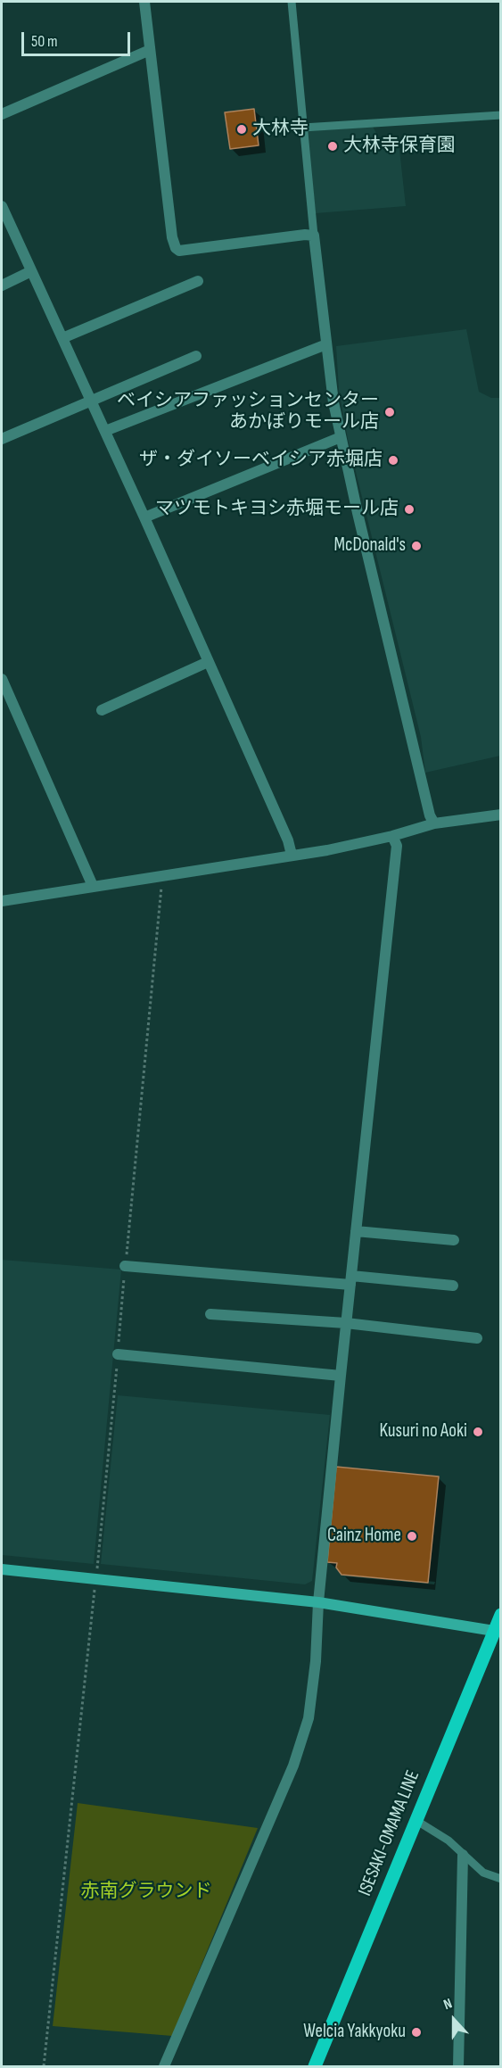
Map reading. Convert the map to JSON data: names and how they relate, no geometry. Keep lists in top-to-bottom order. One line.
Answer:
{"streets":{"main road":["ISESAKI-OMAMA LINE"]},"parks":["赤南グラウンド"],"places":["大林寺","大林寺保育園","ベイシアファッションセンター あかぼりモール店","ザ・ダイソーベイシア赤堀店","マツモトキヨシ赤堀モール店","McDonald's","Kusuri no Aoki","Cainz Home","Welcia Yakkyoku"],"scale_bar":"50 m","north":"top"}
